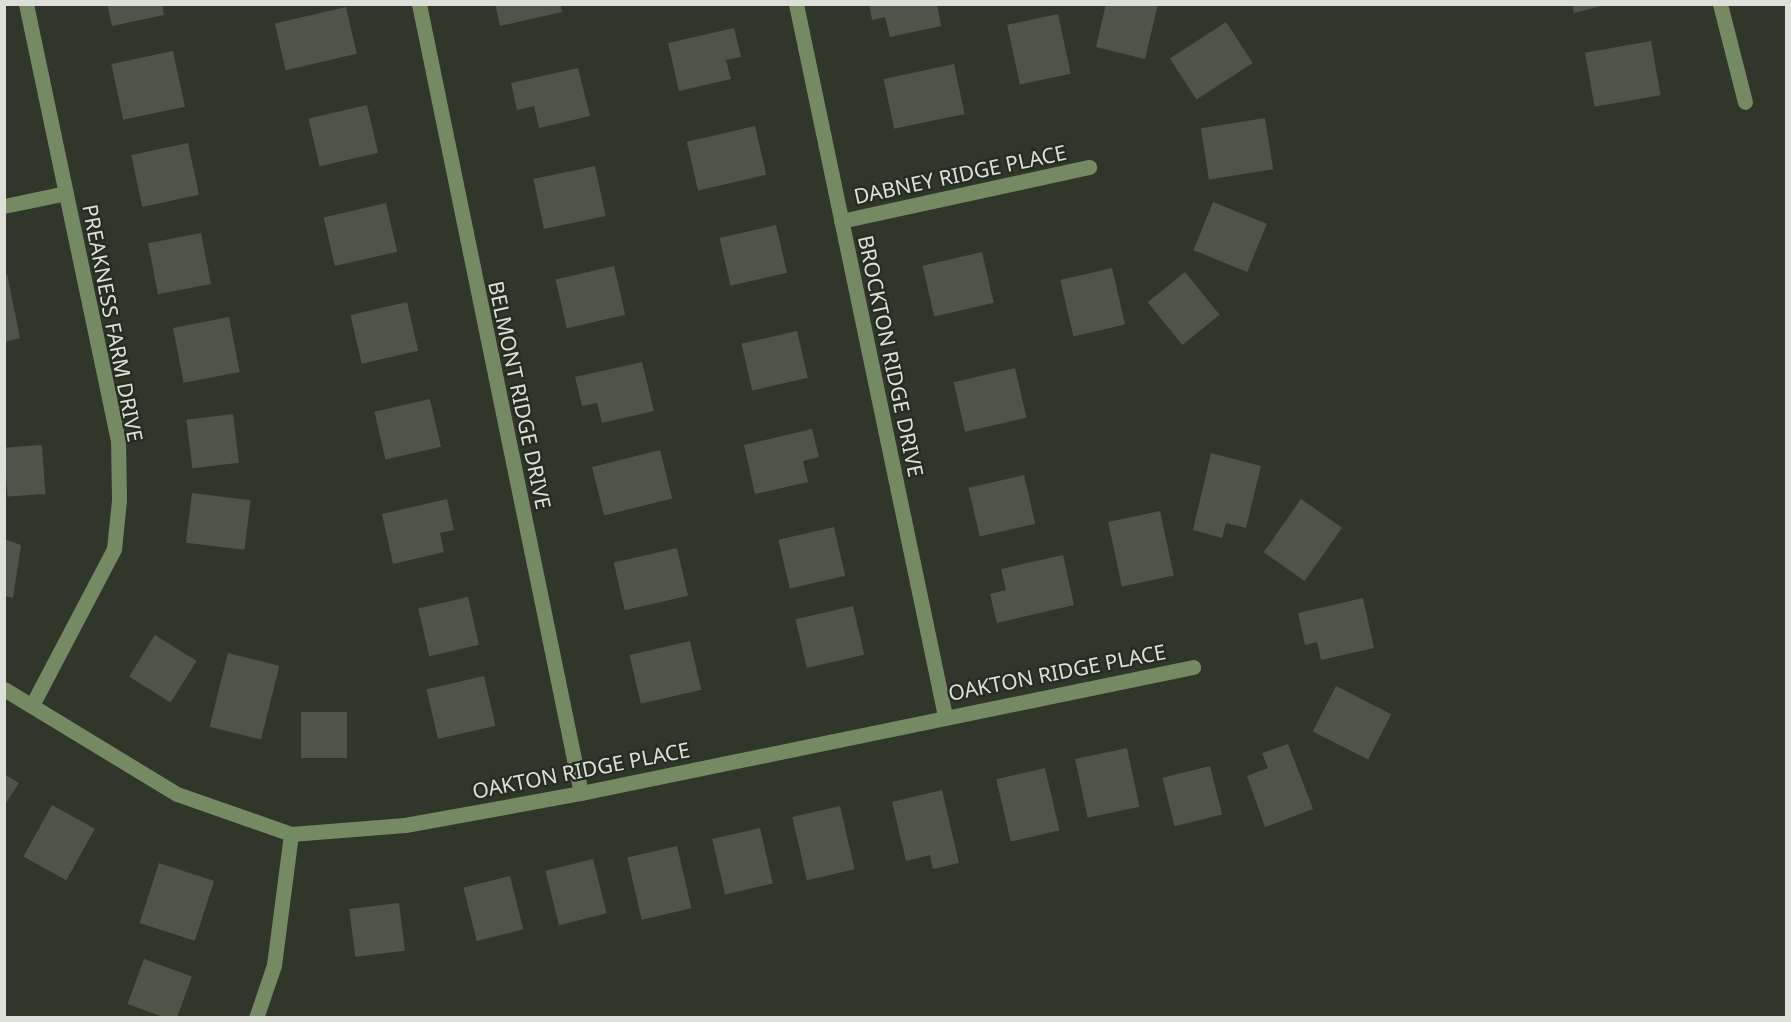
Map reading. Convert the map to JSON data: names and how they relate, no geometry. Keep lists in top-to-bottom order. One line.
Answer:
{"streets":{"street":["DABNEY RIDGE PLACE","PREAKNESS FARM DRIVE","BROCKTON RIDGE DRIVE","BELMONT RIDGE DRIVE","OAKTON RIDGE PLACE"]},"crossings":[["DABNEY RIDGE PLACE","BROCKTON RIDGE DRIVE"],["PREAKNESS FARM DRIVE","OAKTON RIDGE PLACE"],["BROCKTON RIDGE DRIVE","OAKTON RIDGE PLACE"],["BELMONT RIDGE DRIVE","OAKTON RIDGE PLACE"]]}
